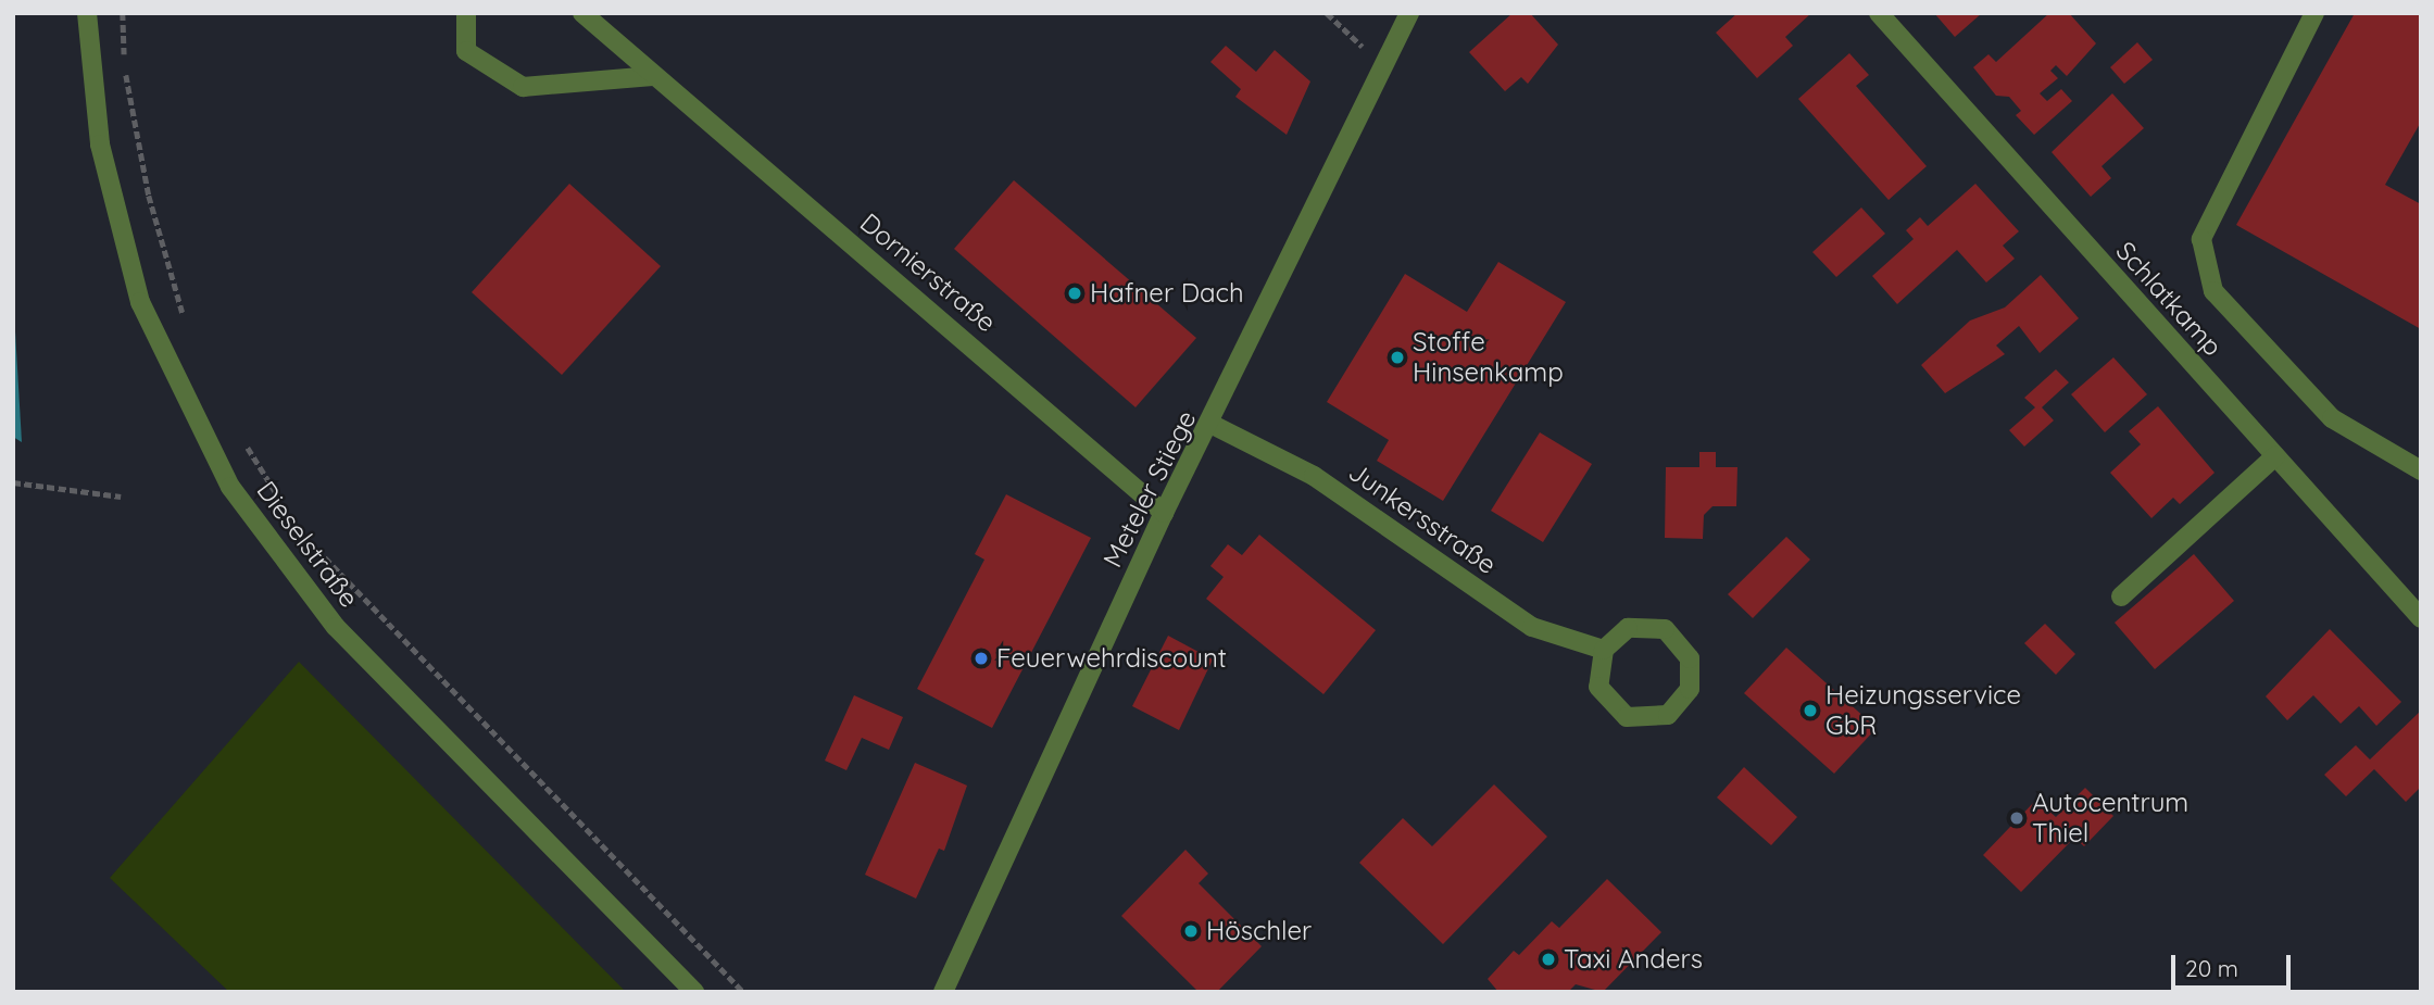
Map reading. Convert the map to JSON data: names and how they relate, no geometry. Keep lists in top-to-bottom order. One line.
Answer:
{"streets":{"street":["Dornierstraße","Schlatkamp","Meteler Stiege","Junkersstraße","Dieselstraße"]},"crossings":[["Dornierstraße","Meteler Stiege"],["Meteler Stiege","Junkersstraße"]],"places":["Hafner Dach","Stoffe Hinsenkamp","Feuerwehrdiscount","Heizungsservice GbR","Autocentrum Thiel","Höschler","Taxi Anders"],"scale_bar":"20 m"}
